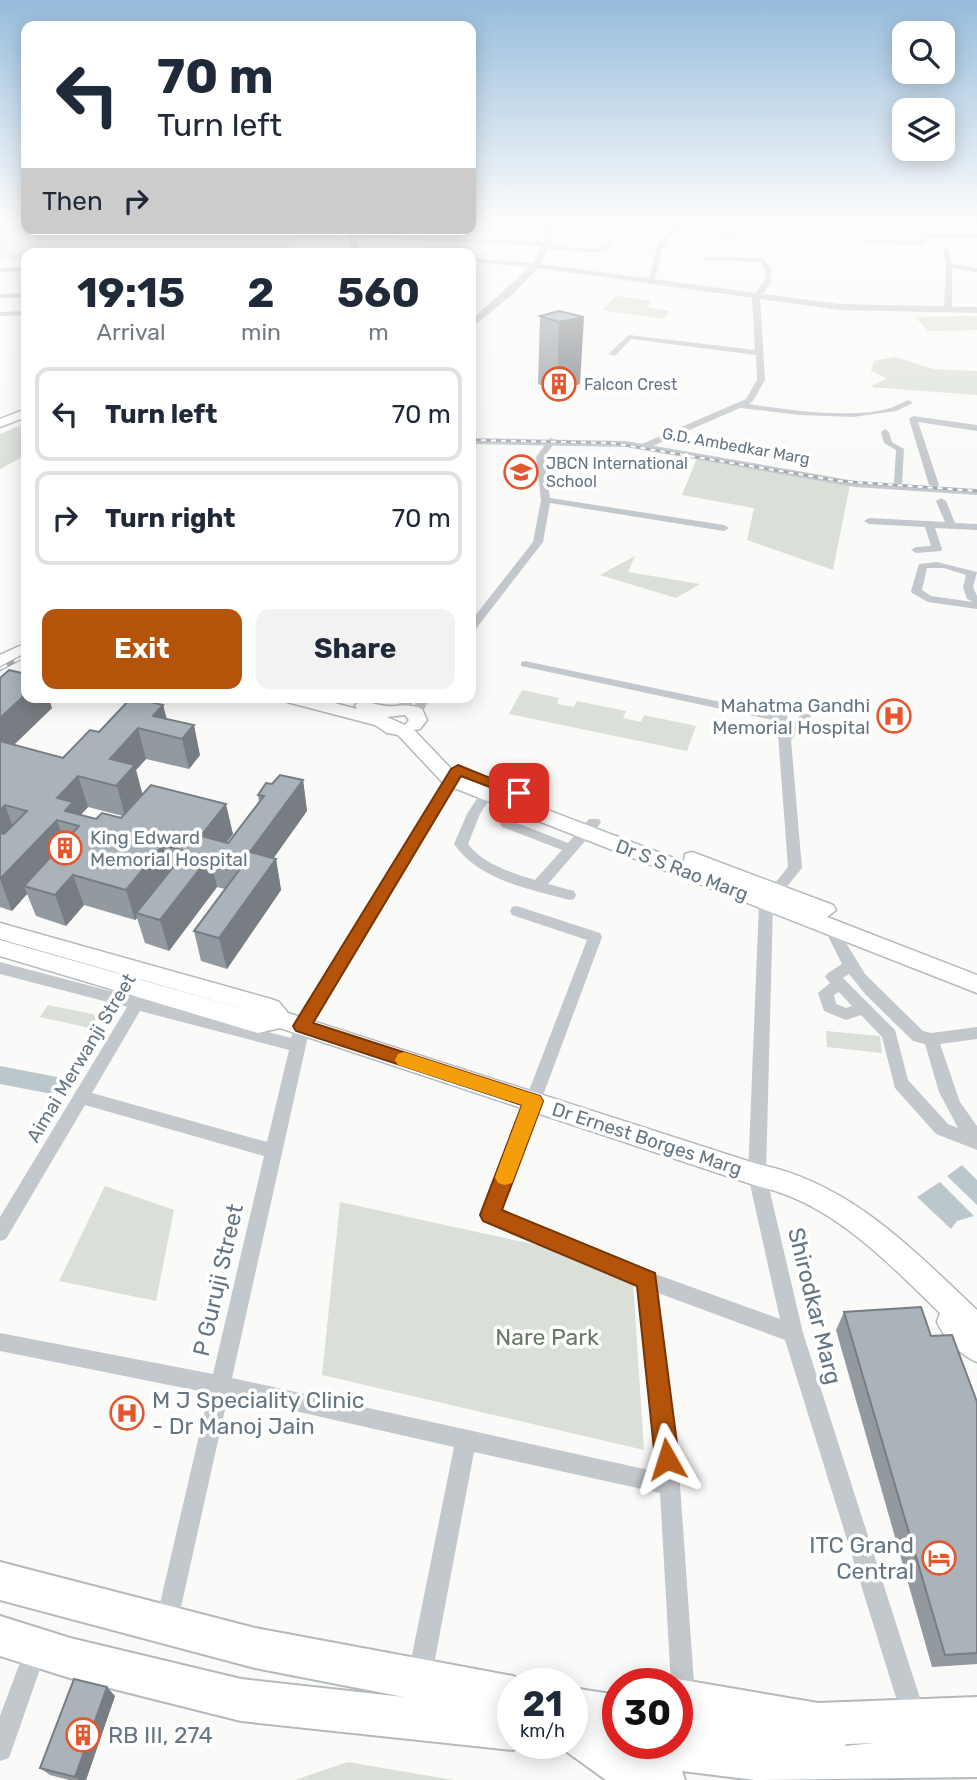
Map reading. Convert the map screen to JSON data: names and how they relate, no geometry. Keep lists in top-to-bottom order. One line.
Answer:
{"streets":{"main road":["Dr S S Rao Marg","Dr Ernest Borges Marg"],"street":["G.D. Ambedkar Marg","Aimai Merwanji Street","P Guruji Street","Shirodkar Marg"]},"crossings":[["Dr S S Rao Marg","P Guruji Street"],["Dr S S Rao Marg","Shirodkar Marg"],["Aimai Merwanji Street","Dr Ernest Borges Marg"],["Dr Ernest Borges Marg","P Guruji Street"],["Dr Ernest Borges Marg","Shirodkar Marg"]],"parks":["Nare Park"],"places":{"building":["Falcon Crest","King Edward Memorial Hospital","RB III, 274"],"school or university":["JBCN International School"],"hospital":["Mahatma Gandhi Memorial Hospital","M J Speciality Clinic - Dr Manoj Jain"],"hotel":["ITC Grand Central"]},"page":{"turn":["70 m","Turn left"],"then":"Then","eta":["19:15","Arrival","2","min","560","m"],"list":[{"name":"Turn left","value":"70 m"},{"name":"Turn right","value":"70 m"}],"buttons":["Exit","Share"],"speed":"21 km/h","limit":"30"}}
